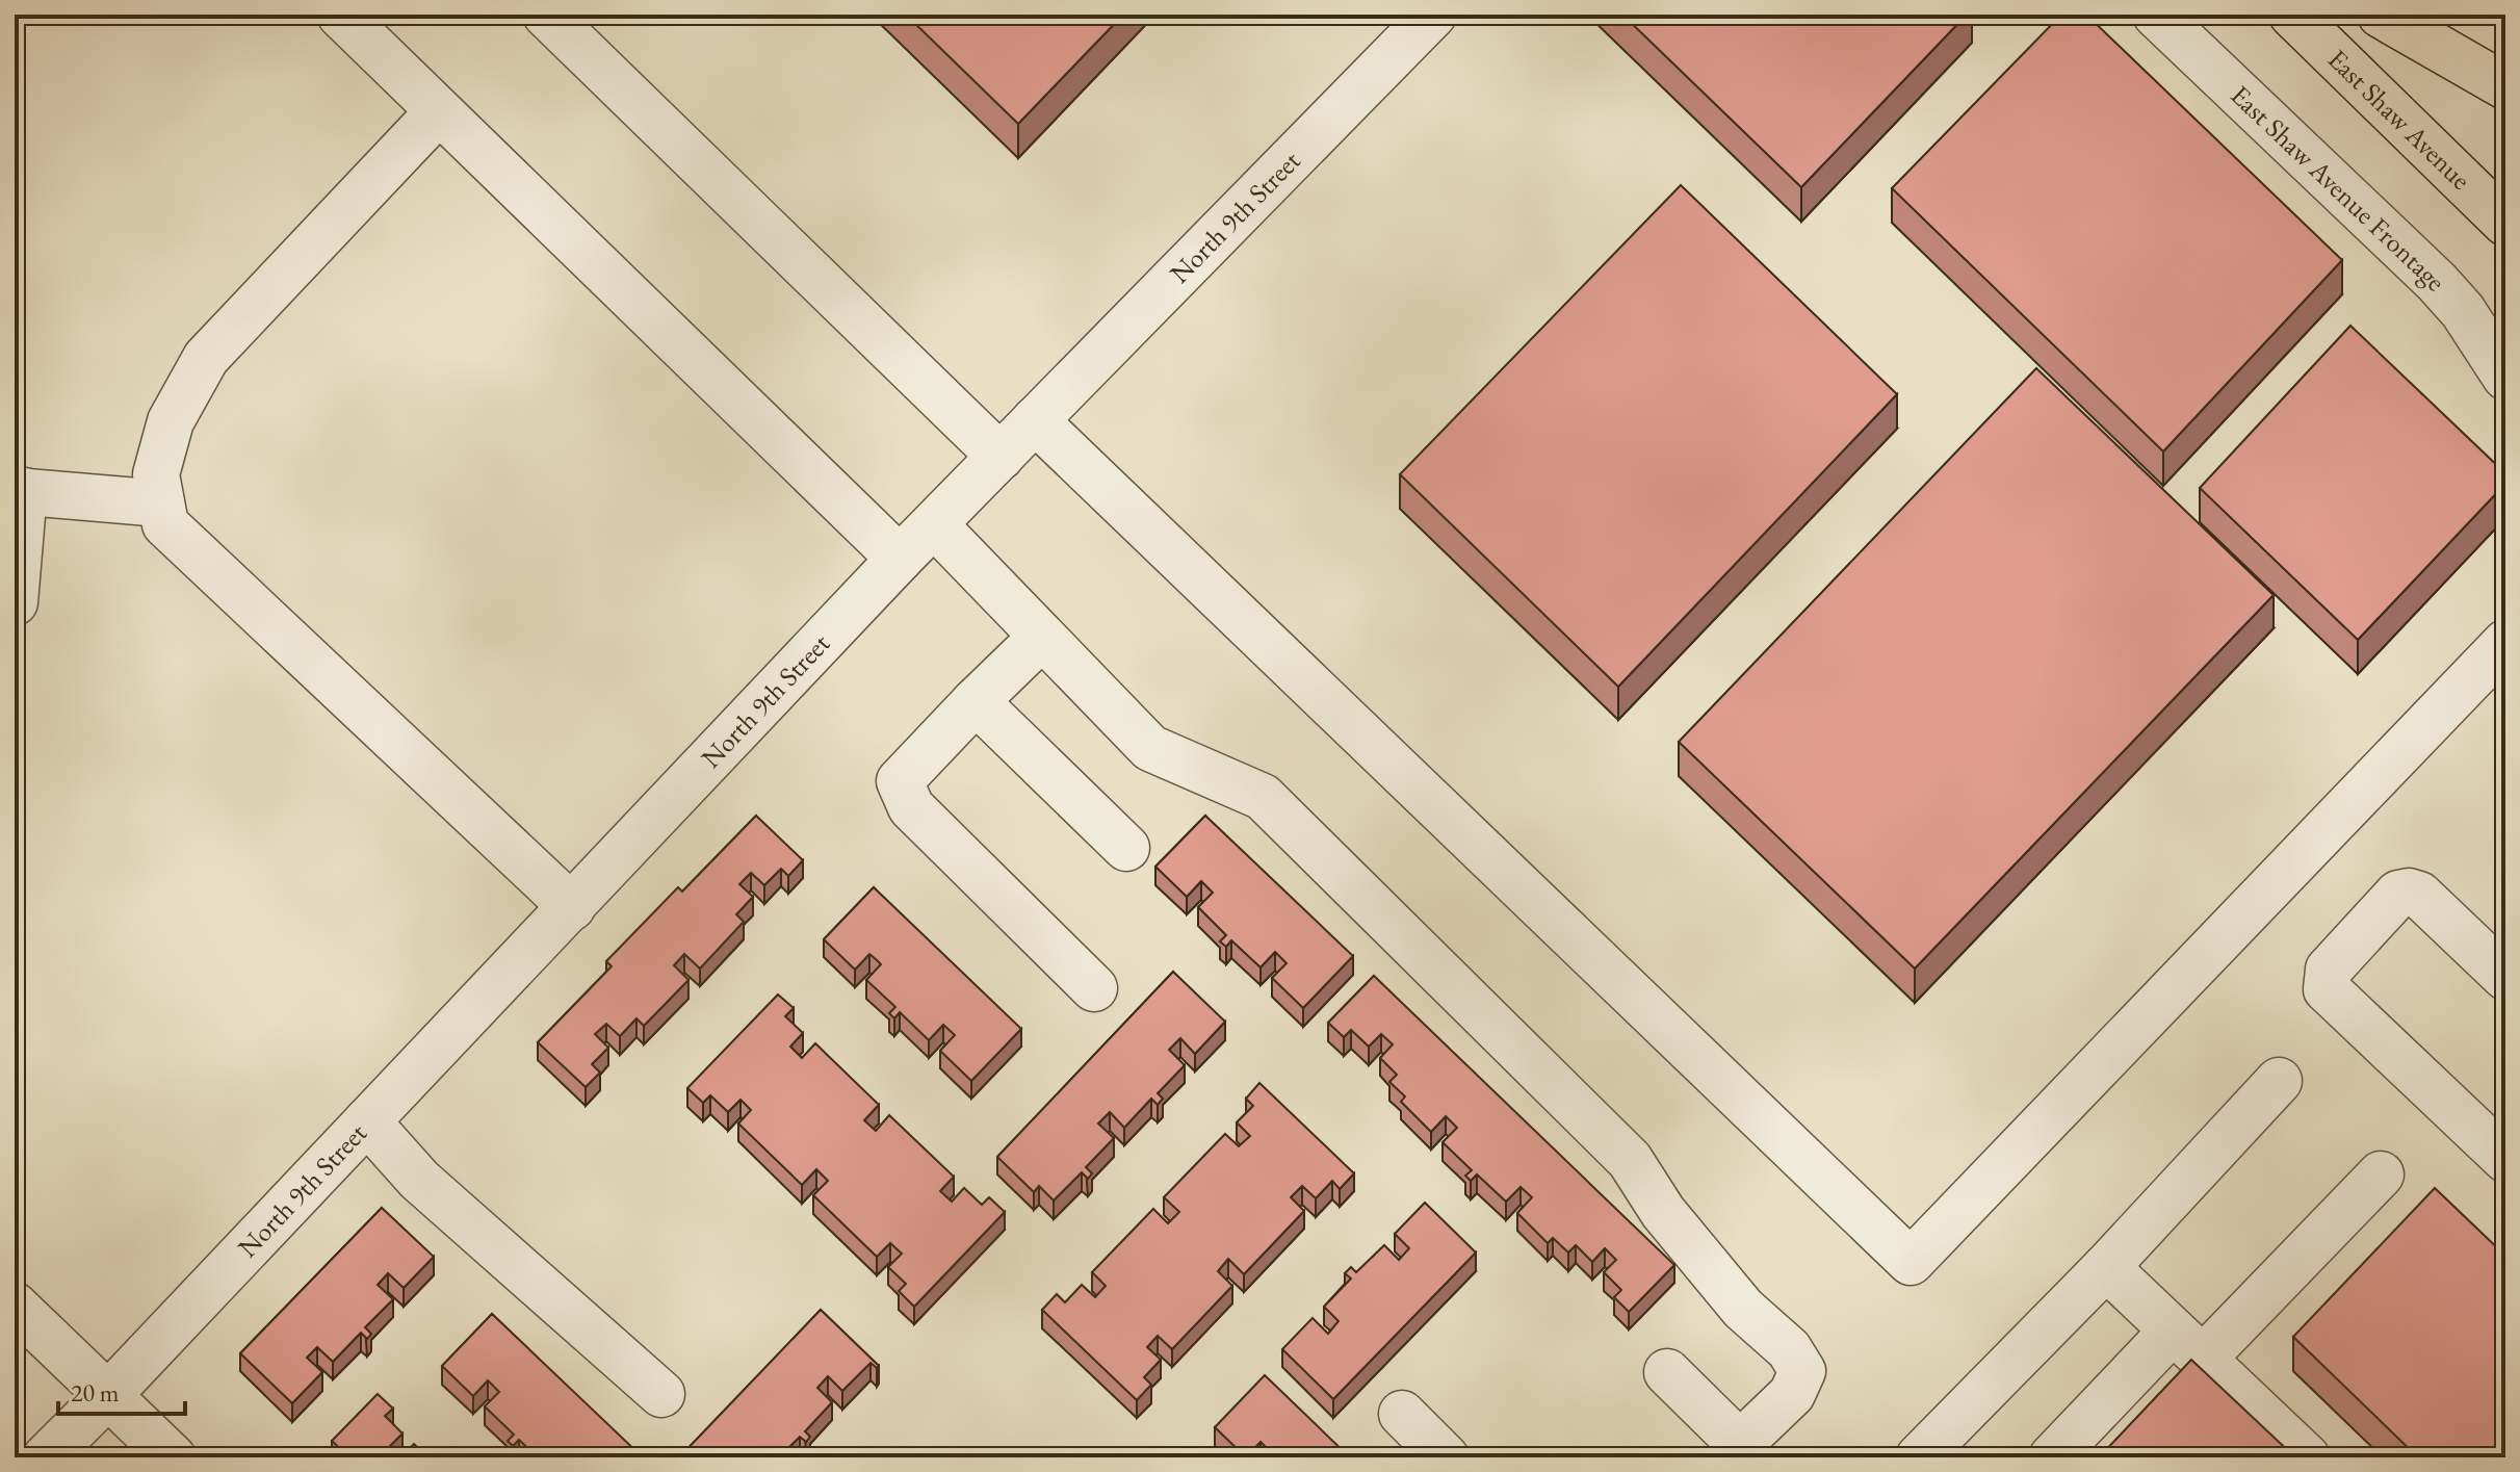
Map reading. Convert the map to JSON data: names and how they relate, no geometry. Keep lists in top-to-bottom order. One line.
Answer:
{"streets":{"main road":["East Shaw Avenue"],"street":["East Shaw Avenue Frontage","North 9th Street"]},"scale_bar":"20 m"}
